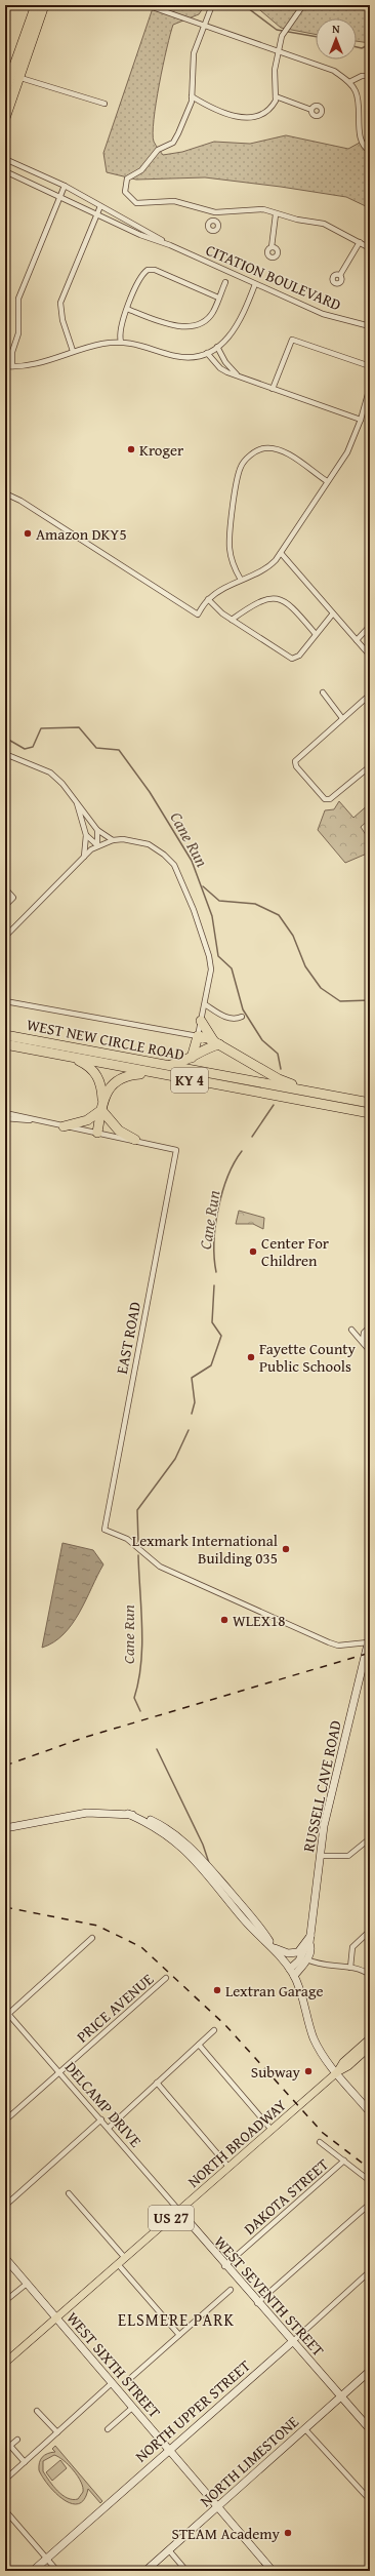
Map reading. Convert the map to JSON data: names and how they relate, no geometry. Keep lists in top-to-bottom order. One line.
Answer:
{"streets":{"highway":["WEST NEW CIRCLE ROAD","KY 4"],"main road":["NORTH BROADWAY","US 27"],"street":["CITATION BOULEVARD","EAST ROAD","RUSSELL CAVE ROAD","PRICE AVENUE","DELCAMP DRIVE","DAKOTA STREET","WEST SEVENTH STREET","WEST SIXTH STREET","NORTH UPPER STREET","NORTH LIMESTONE"]},"crossings":[["EAST ROAD","RUSSELL CAVE ROAD"],["PRICE AVENUE","DELCAMP DRIVE"],["DELCAMP DRIVE","NORTH BROADWAY"],["DELCAMP DRIVE","WEST SEVENTH STREET"],["NORTH BROADWAY","WEST SEVENTH STREET"],["NORTH BROADWAY","WEST SIXTH STREET"],["DAKOTA STREET","WEST SEVENTH STREET"],["WEST SEVENTH STREET","NORTH UPPER STREET"],["WEST SEVENTH STREET","NORTH LIMESTONE"],["WEST SIXTH STREET","NORTH UPPER STREET"],["WEST SIXTH STREET","NORTH LIMESTONE"]],"districts":["ELSMERE PARK"],"water":["Cane Run"],"places":["Kroger","Amazon DKY5","Center For Children","Fayette County Public Schools","Lexmark International Building 035","WLEX18","Lextran Garage","Subway","STEAM Academy"],"north":"top"}
